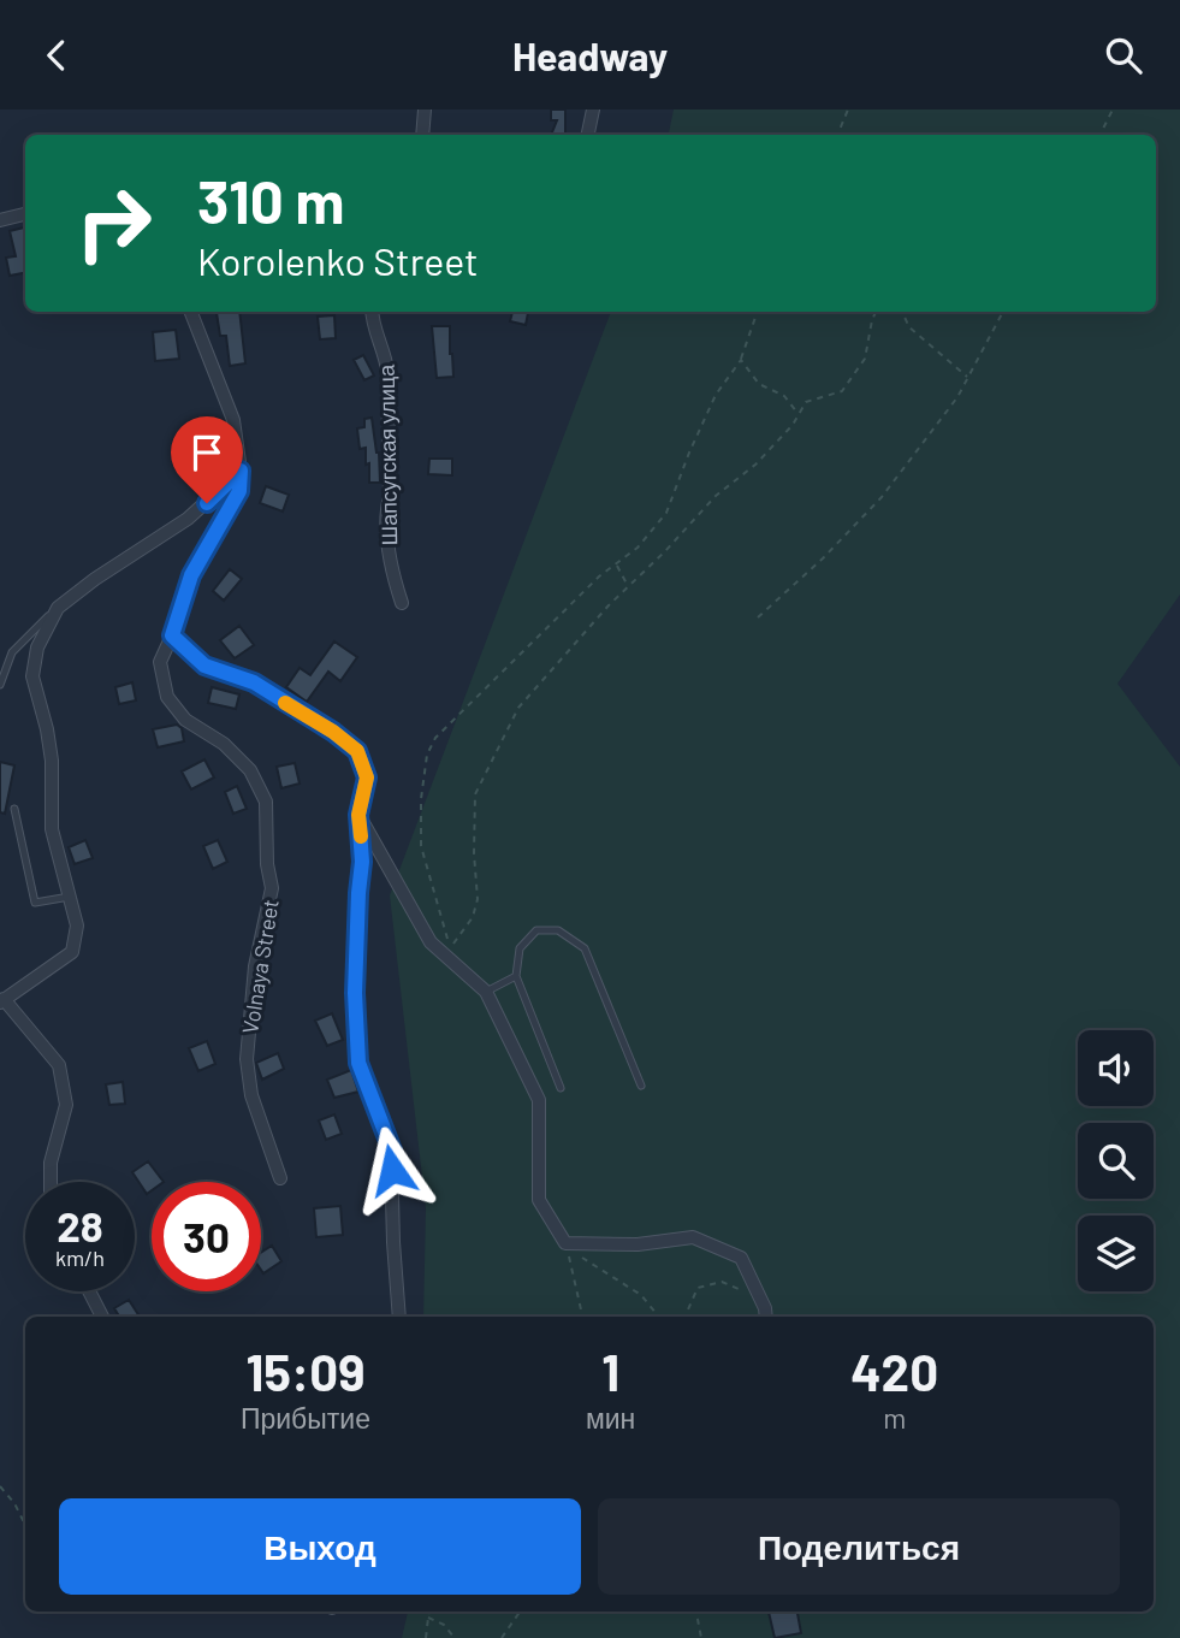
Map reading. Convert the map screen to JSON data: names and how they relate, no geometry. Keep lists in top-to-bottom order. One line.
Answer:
{"streets":{"street":["Шапсугская улица","Volnaya Street"]},"page":{"header":"Headway","turn":["310 m","Korolenko Street"],"speed":"28 km/h","limit":"30","eta":["15:09","Прибытие","1","мин","420","m"],"buttons":["Выход","Поделиться"]}}
